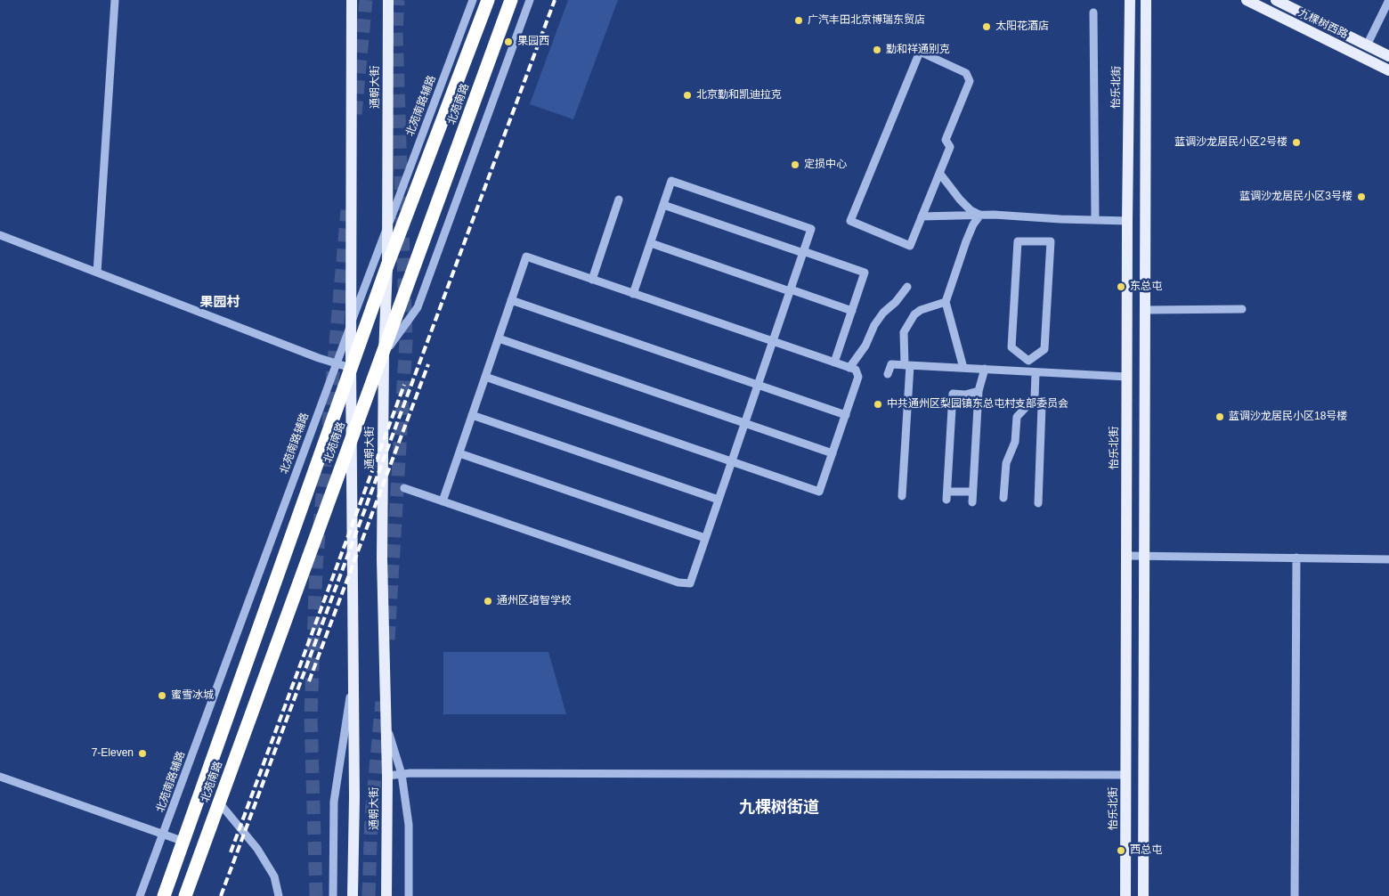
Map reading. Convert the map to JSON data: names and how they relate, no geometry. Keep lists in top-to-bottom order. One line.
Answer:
{"streets":{"highway":["北苑南路"],"main road":["九棵树西路","通朝大街","怡乐北街"],"street":["北苑南路辅路"]},"crossings":[["通朝大街","北苑南路"],["通朝大街","北苑南路辅路"]],"districts":["果园村","九棵树街道"],"places":["广汽丰田北京博瑞东贸店","太阳花酒店","果园西","勤和祥通别克","北京勤和凯迪拉克","蓝调沙龙居民小区2号楼","定损中心","蓝调沙龙居民小区3号楼","东总屯","中共通州区梨园镇东总屯村支部委员会","蓝调沙龙居民小区18号楼","通州区培智学校","蜜雪冰城","7-Eleven","西总屯"]}
